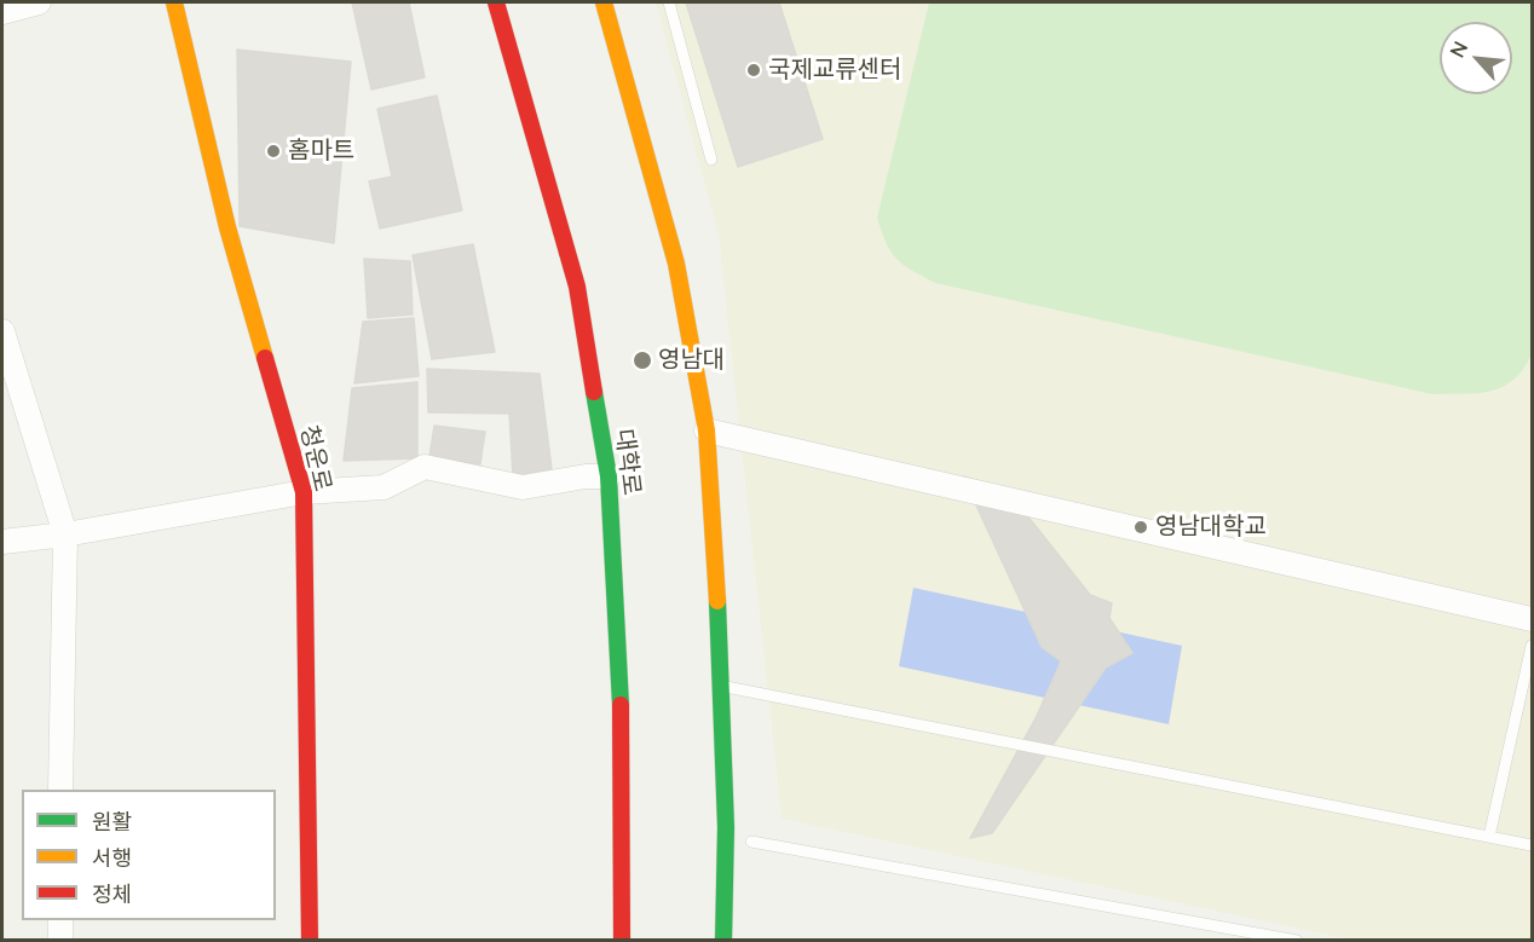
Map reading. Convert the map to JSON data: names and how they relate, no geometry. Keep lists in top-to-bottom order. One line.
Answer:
{"streets":{"main road":["청운로","대학로"]},"places":["국제교류센터","홈마트","영남대","영남대학교"],"legend":["원활","서행","정체"],"north":"top left"}
